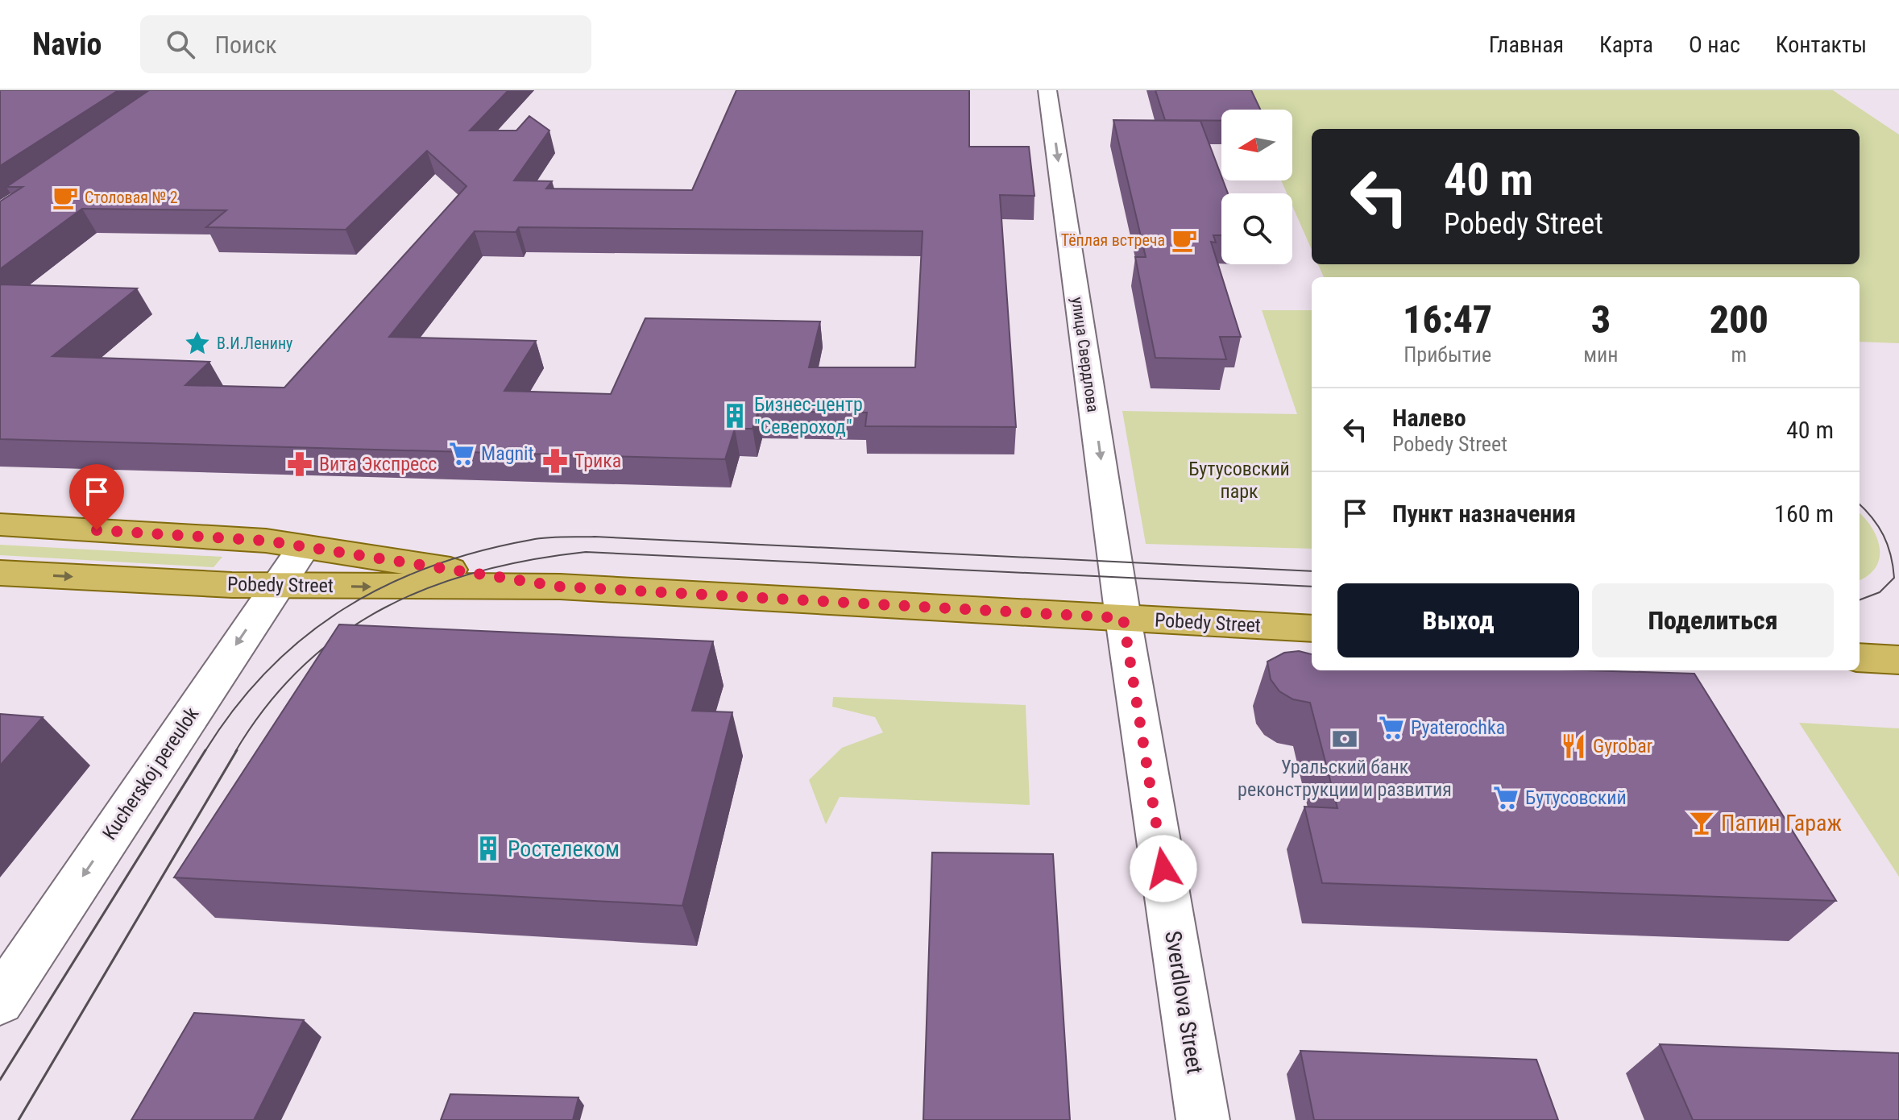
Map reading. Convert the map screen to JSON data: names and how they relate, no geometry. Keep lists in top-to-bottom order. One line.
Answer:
{"streets":{"main road":["Pobedy Street"],"street":["улица Свердлова","Kucherskoj pereulok","Sverdlova Street"]},"crossings":[["улица Свердлова","Pobedy Street"],["улица Свердлова","Sverdlova Street"],["Pobedy Street","Kucherskoj pereulok"],["Pobedy Street","Sverdlova Street"]],"one_way":["улица Свердлова","Kucherskoj pereulok"],"parks":["Бутусовский парк"],"places":{"cafe":["Столовая № 2","Тёплая встреча"],"place":["В.И.Ленину"],"building":["Бизнес-центр \"Североход\"","Ростелеком"],"supermarket":["Magnit","Pyaterochka","Бутусовский"],"pharmacy":["Трика","Вита Экспресс"],"bank":["Уральский банк реконструкции и развития"],"restaurant":["Gyrobar"],"bar":["Папин Гараж"]},"north":"left","page":{"header":"Navio","search":"Поиск","nav":["Главная","Карта","О нас","Контакты"],"turn":["40 m","Pobedy Street"],"eta":["16:47","Прибытие","3","мин","200","m"],"list":[{"name":"Налево","note":"Pobedy Street","value":"40 m"},{"name":"Пункт назначения","value":"160 m"}],"buttons":["Выход","Поделиться"]}}
